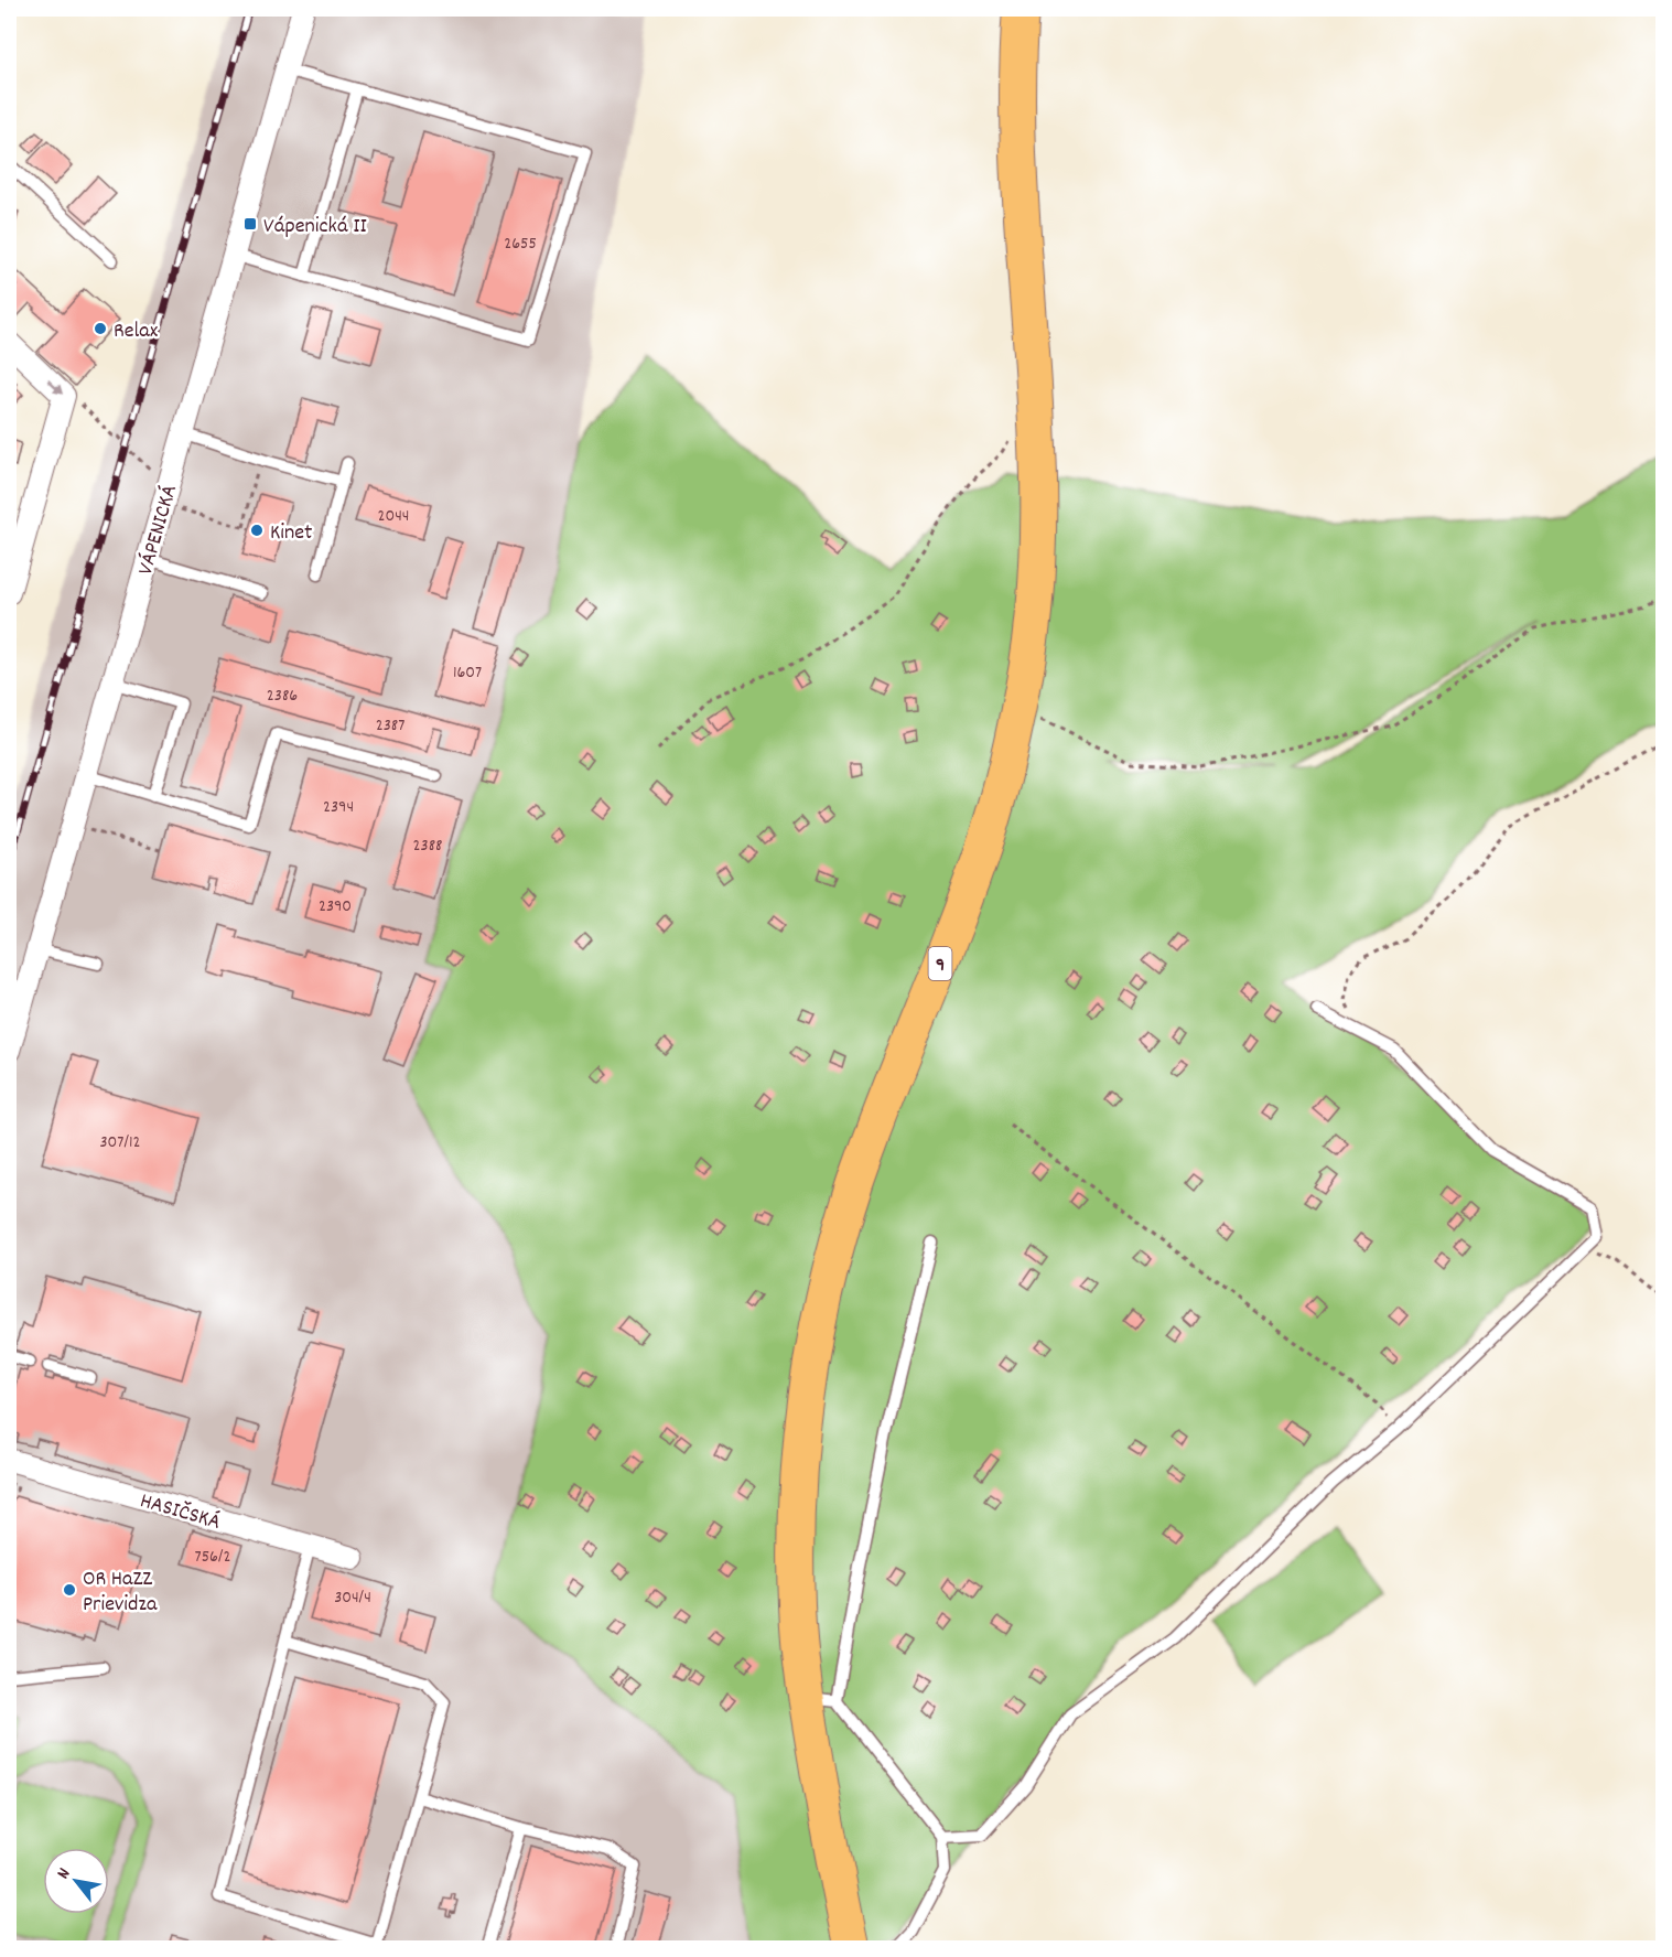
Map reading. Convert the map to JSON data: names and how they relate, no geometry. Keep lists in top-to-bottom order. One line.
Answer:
{"streets":{"main road":["9"],"street":["VÁPENICKÁ","HASIČSKÁ"]},"places":{"transit":["Vápenická II"],"other":["Relax","Kinet","OR HaZZ Prievidza"]},"house_numbers":["2655","2044","1607","2386","2387","2394","2388","2390","307/12","756/2","304/4"],"north":"top left"}
